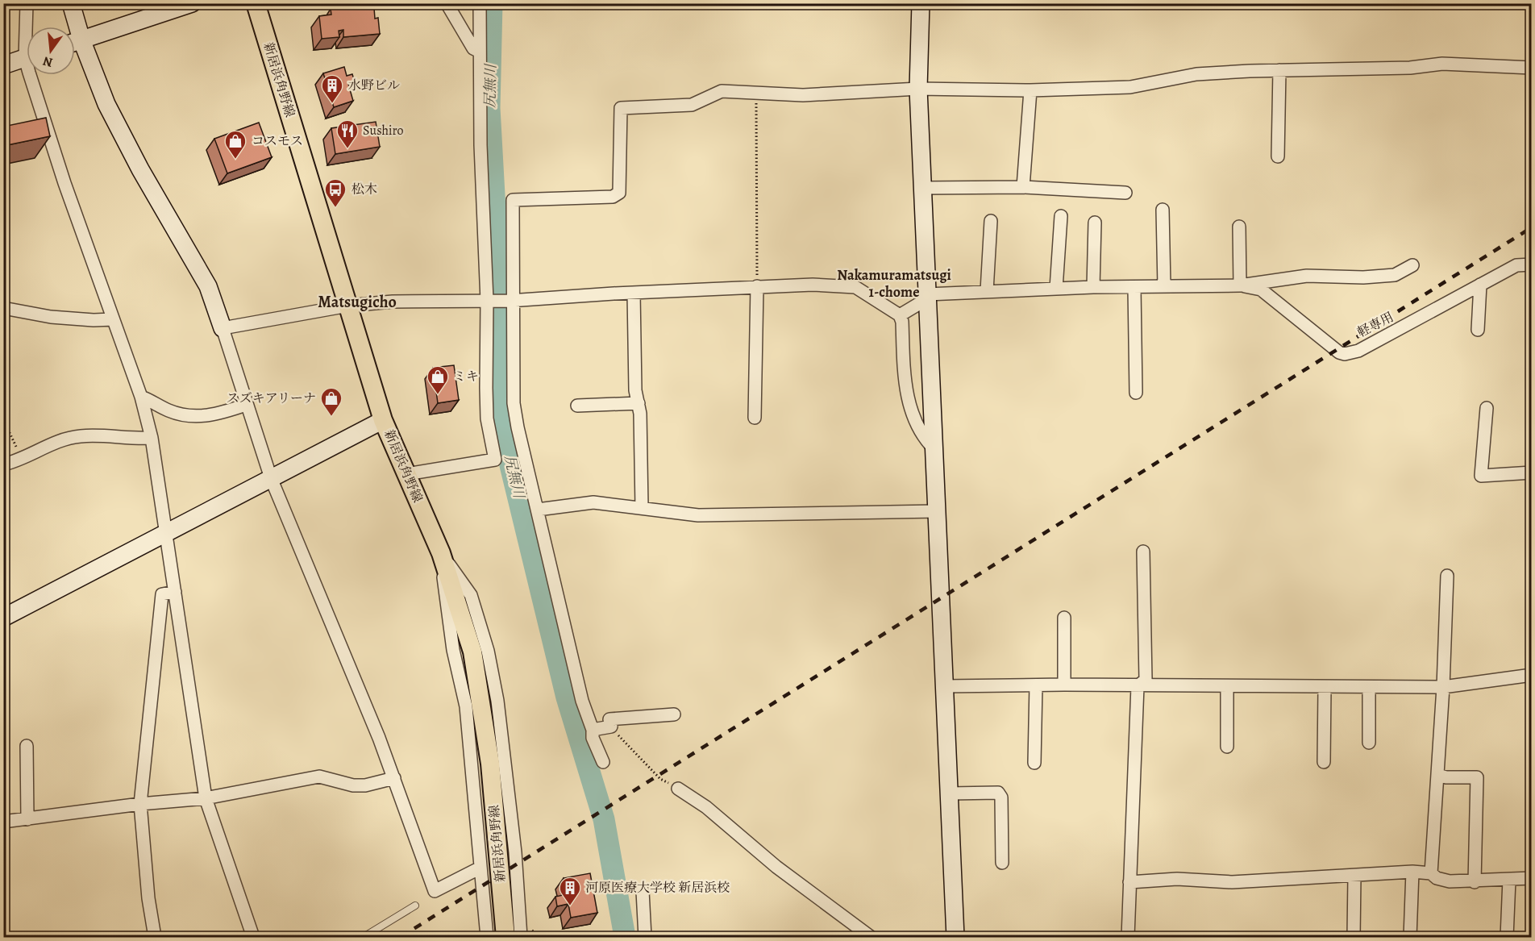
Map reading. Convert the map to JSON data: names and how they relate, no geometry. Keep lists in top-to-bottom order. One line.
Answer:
{"streets":{"main road":["新居浜角野線"],"street":["軽専用"]},"districts":["Nakamuramatsugi 1-chome","Matsugicho"],"water":["尻無川"],"places":{"building":["水野ビル","河原医療大学校 新居浜校"],"restaurant":["Sushiro"],"shop":["コスモス","ミキ","スズキアリーナ"],"bus stop":["松木"]},"north":"bottom"}
